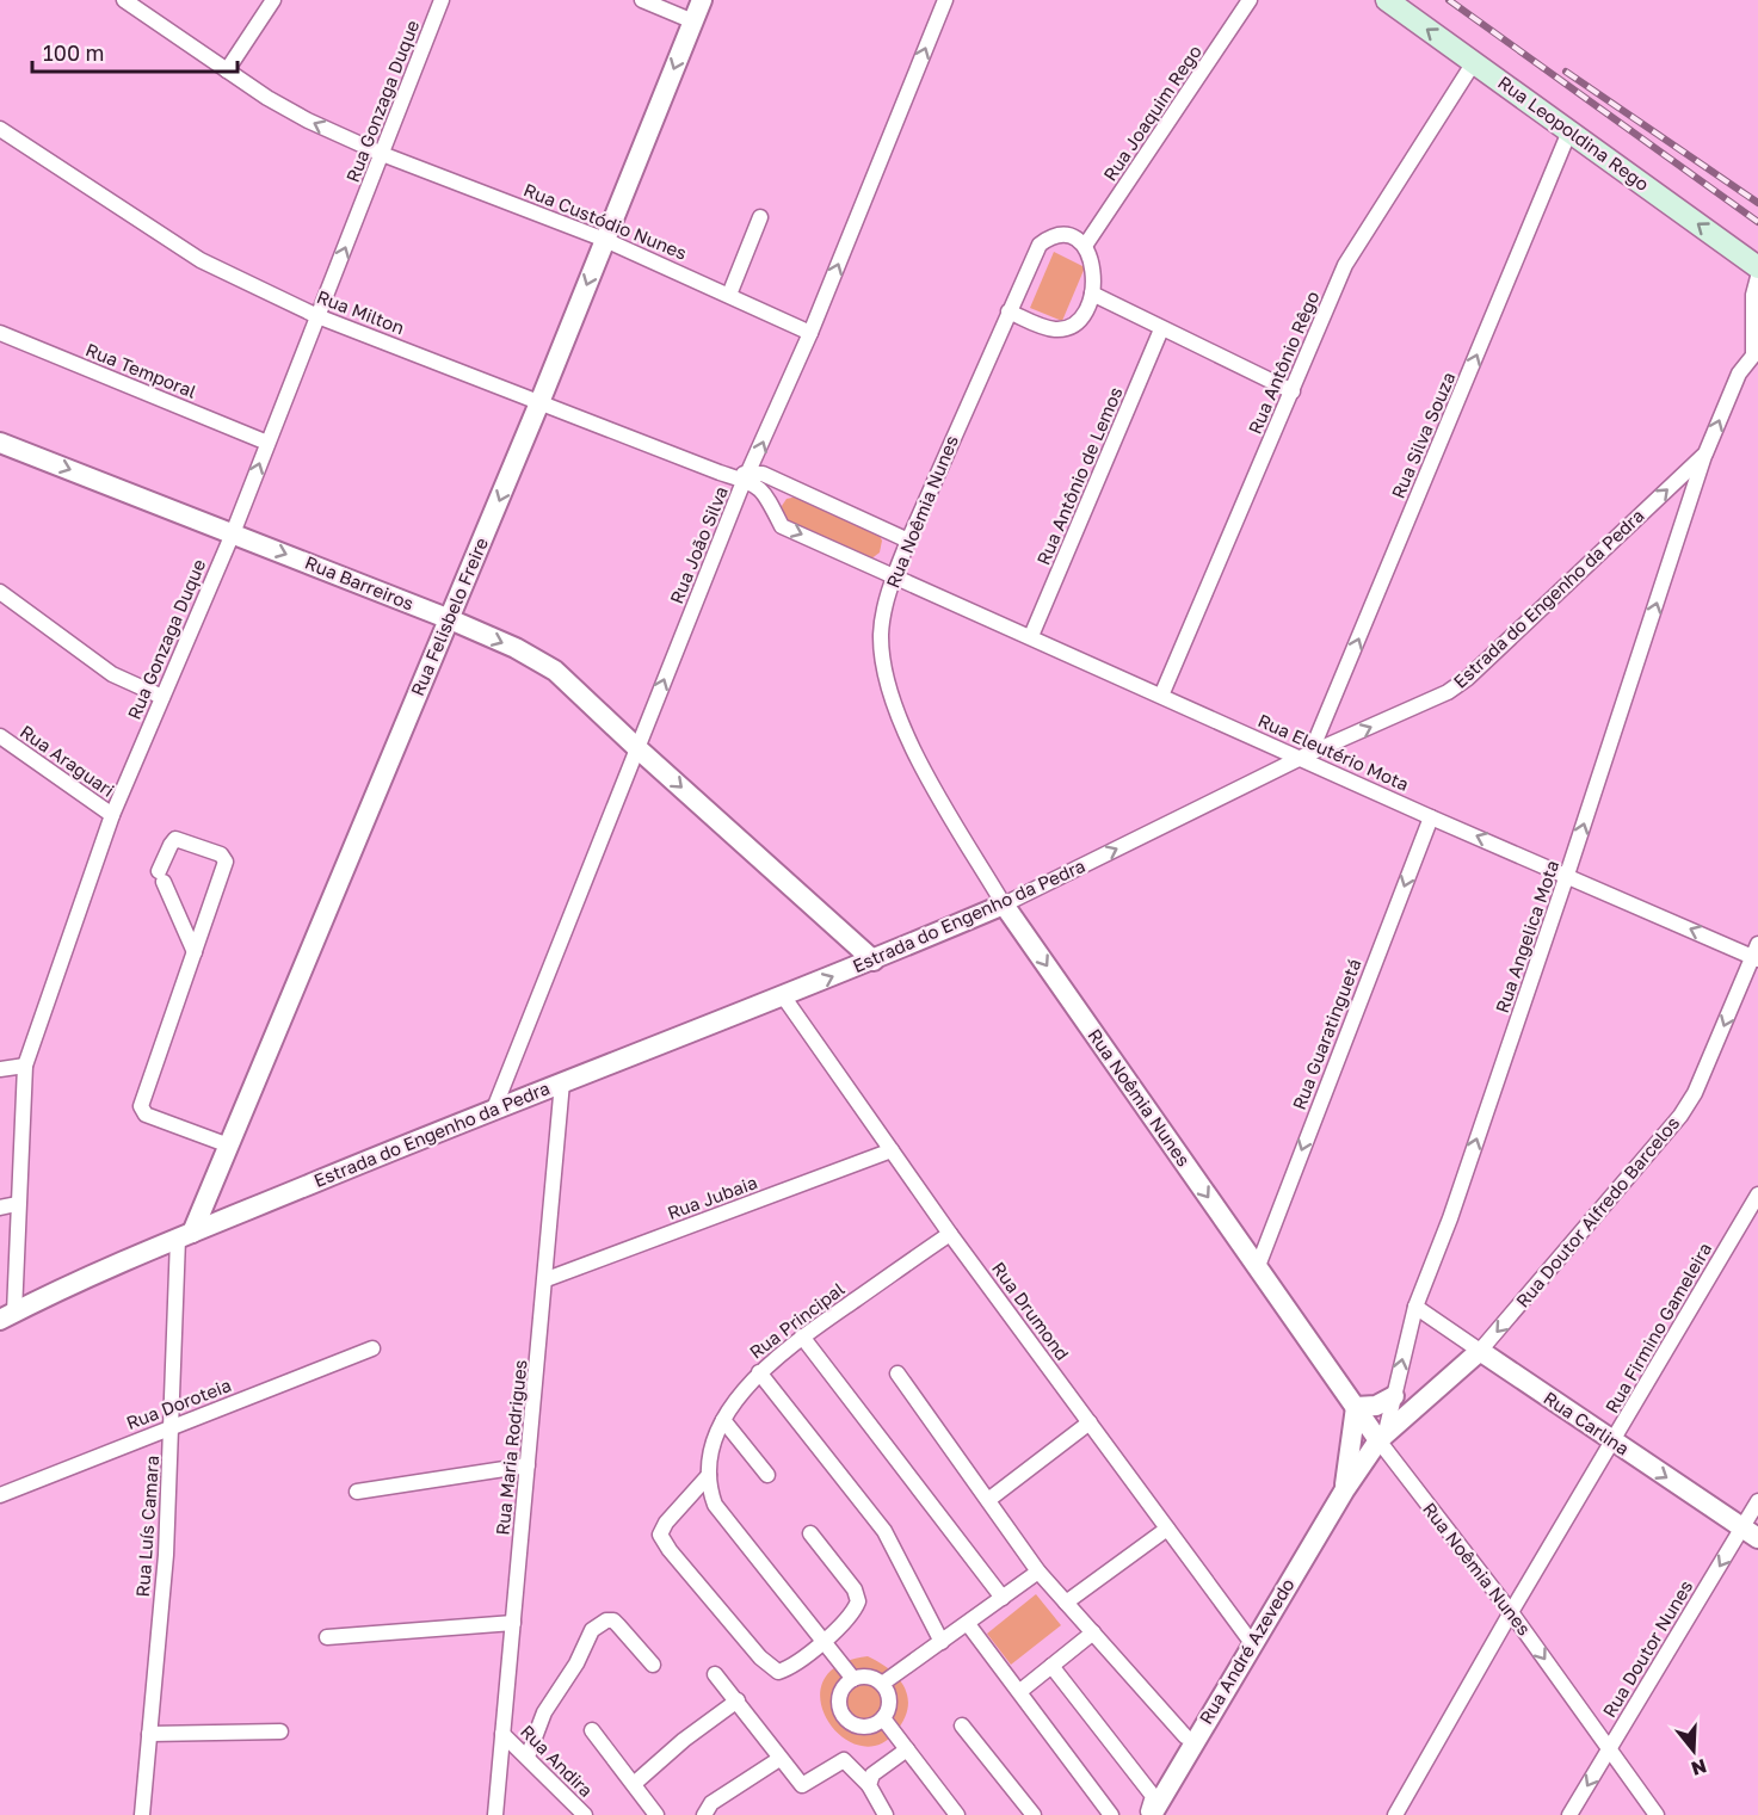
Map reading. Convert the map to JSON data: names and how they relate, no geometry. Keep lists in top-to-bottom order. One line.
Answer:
{"streets":{"main road":["Rua Leopoldina Rego"],"street":["Rua Gonzaga Duque","Rua Joaquim Rego","Rua Custódio Nunes","Rua Milton","Rua Antônio Rêgo","Rua Temporal","Rua Silva Souza","Rua Antônio de Lemos","Rua Noêmia Nunes","Rua João Silva","Rua Barreiros","Estrada do Engenho da Pedra","Rua Felisbelo Freire","Rua Eleutério Mota","Rua Araguari","Rua Angelica Mota","Rua Guaratinguetá","Rua Jubaia","Rua Doutor Alfredo Barcelos","Rua Drumond","Rua Principal","Rua Firmino Gameleira","Rua Doroteia","Rua Carlina","Rua Maria Rodrigues","Rua Luís Camara","Rua Doutor Nunes","Rua André Azevedo","Rua Andira"]},"crossings":[["Rua Gonzaga Duque","Rua Custódio Nunes"],["Rua Gonzaga Duque","Rua Milton"],["Rua Gonzaga Duque","Rua Temporal"],["Rua Gonzaga Duque","Rua Barreiros"],["Rua Gonzaga Duque","Estrada do Engenho da Pedra"],["Rua Gonzaga Duque","Rua Araguari"],["Rua Joaquim Rego","Rua Noêmia Nunes"],["Rua Leopoldina Rego","Rua Antônio Rêgo"],["Rua Leopoldina Rego","Rua Silva Souza"],["Rua Custódio Nunes","Rua João Silva"],["Rua Custódio Nunes","Rua Felisbelo Freire"],["Rua Milton","Rua Noêmia Nunes"],["Rua Milton","Rua João Silva"],["Rua Milton","Rua Felisbelo Freire"],["Rua Milton","Rua Eleutério Mota"],["Rua Antônio Rêgo","Rua Eleutério Mota"],["Rua Silva Souza","Estrada do Engenho da Pedra"],["Rua Silva Souza","Rua Eleutério Mota"],["Rua Antônio de Lemos","Rua Eleutério Mota"],["Rua Noêmia Nunes","Estrada do Engenho da Pedra"],["Rua Noêmia Nunes","Rua Eleutério Mota"],["Rua Noêmia Nunes","Rua Angelica Mota"],["Rua Noêmia Nunes","Rua Guaratinguetá"],["Rua Noêmia Nunes","Rua Doutor Alfredo Barcelos"],["Rua Noêmia Nunes","Rua Firmino Gameleira"],["Rua Noêmia Nunes","Rua Doutor Nunes"],["Rua Noêmia Nunes","Rua André Azevedo"],["Rua João Silva","Rua Barreiros"],["Rua João Silva","Estrada do Engenho da Pedra"],["Rua João Silva","Rua Eleutério Mota"],["Rua Barreiros","Estrada do Engenho da Pedra"],["Rua Barreiros","Rua Felisbelo Freire"],["Estrada do Engenho da Pedra","Rua Felisbelo Freire"],["Estrada do Engenho da Pedra","Rua Eleutério Mota"],["Estrada do Engenho da Pedra","Rua Angelica Mota"],["Estrada do Engenho da Pedra","Rua Drumond"],["Estrada do Engenho da Pedra","Rua Maria Rodrigues"],["Estrada do Engenho da Pedra","Rua Luís Camara"],["Rua Felisbelo Freire","Rua Luís Camara"],["Rua Eleutério Mota","Rua Angelica Mota"],["Rua Eleutério Mota","Rua Guaratinguetá"],["Rua Eleutério Mota","Rua Doutor Alfredo Barcelos"],["Rua Angelica Mota","Rua Doutor Alfredo Barcelos"],["Rua Angelica Mota","Rua Carlina"],["Rua Angelica Mota","Rua André Azevedo"],["Rua Jubaia","Rua Drumond"],["Rua Jubaia","Rua Maria Rodrigues"],["Rua Doutor Alfredo Barcelos","Rua Carlina"],["Rua Doutor Alfredo Barcelos","Rua André Azevedo"],["Rua Drumond","Rua Principal"],["Rua Drumond","Rua André Azevedo"],["Rua Firmino Gameleira","Rua Carlina"],["Rua Doroteia","Rua Luís Camara"],["Rua Carlina","Rua Doutor Nunes"],["Rua Maria Rodrigues","Rua Andira"]],"one_way":["Rua Leopoldina Rego","Rua Silva Souza","Rua João Silva","Rua Barreiros","Estrada do Engenho da Pedra","Rua Felisbelo Freire","Rua Angelica Mota","Rua Guaratinguetá","Rua Doutor Alfredo Barcelos","Rua Carlina","Rua Doutor Nunes"],"scale_bar":"100 m","north":"bottom"}
